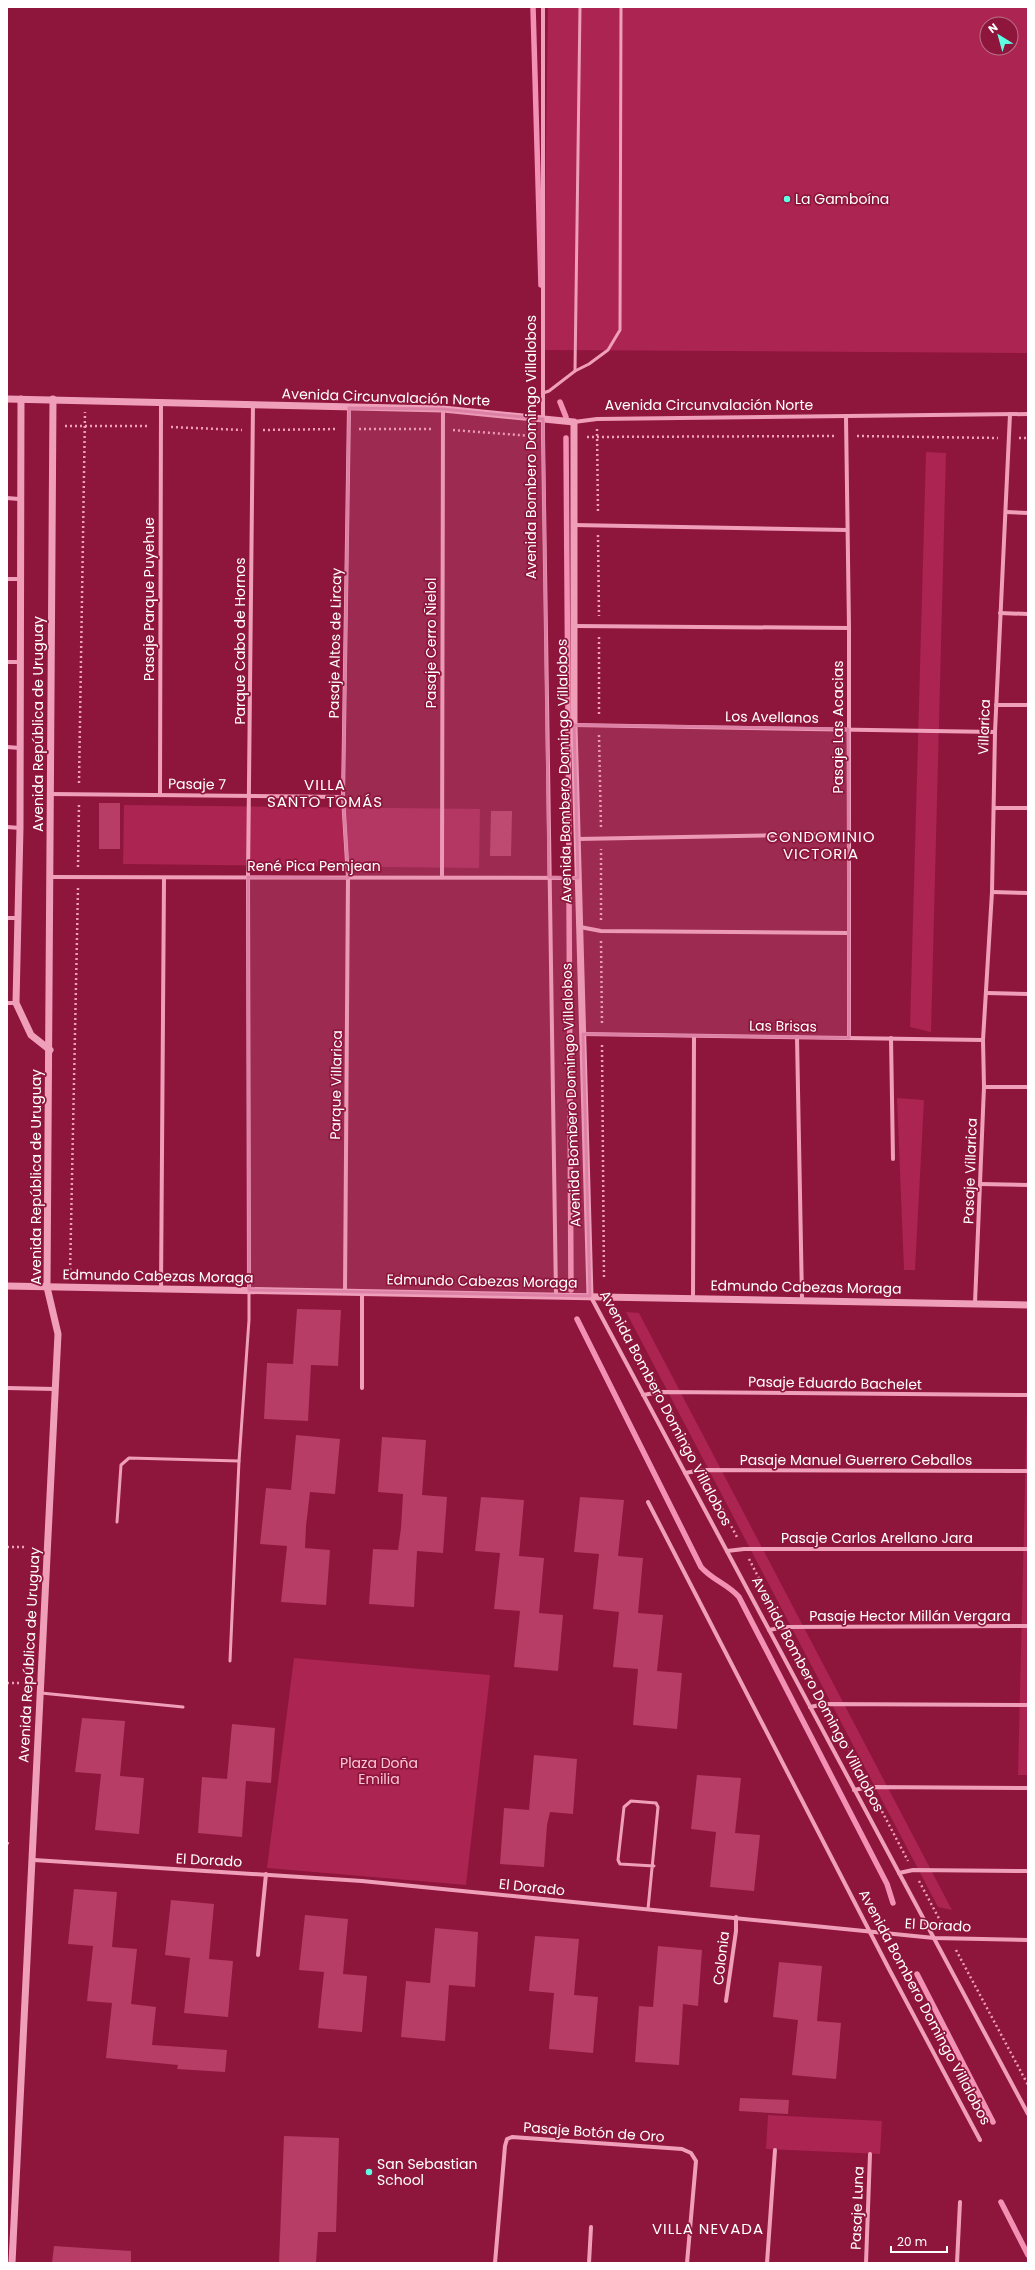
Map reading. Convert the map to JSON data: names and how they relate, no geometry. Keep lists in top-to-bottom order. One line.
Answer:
{"streets":{"street":["Avenida Circunvalación Norte","Avenida Bombero Domingo Villalobos","Pasaje Parque Puyehue","Parque Cabo de Hornos","Pasaje Altos de Lircay","Pasaje Cerro Ñielol","Los Avellanos","Avenida República de Uruguay","Pasaje Las Acacias","Villarica","Pasaje 7","René Pica Pemjean","Las Brisas","Parque Villarica","Pasaje Villarica","Edmundo Cabezas Moraga","Pasaje Eduardo Bachelet","Pasaje Manuel Guerrero Ceballos","Pasaje Carlos Arellano Jara","Pasaje Hector Millán Vergara","El Dorado","Colonia","Pasaje Botón de Oro","Pasaje Luna"]},"crossings":[["Avenida Circunvalación Norte","Avenida Bombero Domingo Villalobos"],["Avenida Circunvalación Norte","Pasaje Parque Puyehue"],["Avenida Circunvalación Norte","Parque Cabo de Hornos"],["Avenida Circunvalación Norte","Pasaje Altos de Lircay"],["Avenida Circunvalación Norte","Pasaje Cerro Ñielol"],["Avenida Circunvalación Norte","Avenida República de Uruguay"],["Avenida Circunvalación Norte","Pasaje Las Acacias"],["Avenida Circunvalación Norte","Villarica"],["Avenida Bombero Domingo Villalobos","Los Avellanos"],["Avenida Bombero Domingo Villalobos","René Pica Pemjean"],["Avenida Bombero Domingo Villalobos","Las Brisas"],["Avenida Bombero Domingo Villalobos","Edmundo Cabezas Moraga"],["Avenida Bombero Domingo Villalobos","Pasaje Eduardo Bachelet"],["Avenida Bombero Domingo Villalobos","Pasaje Manuel Guerrero Ceballos"],["Avenida Bombero Domingo Villalobos","Pasaje Carlos Arellano Jara"],["Avenida Bombero Domingo Villalobos","Pasaje Hector Millán Vergara"],["Avenida Bombero Domingo Villalobos","El Dorado"],["Pasaje Parque Puyehue","Pasaje 7"],["Parque Cabo de Hornos","Pasaje 7"],["Parque Cabo de Hornos","René Pica Pemjean"],["Parque Cabo de Hornos","Edmundo Cabezas Moraga"],["Pasaje Altos de Lircay","Pasaje 7"],["Pasaje Altos de Lircay","René Pica Pemjean"],["Pasaje Altos de Lircay","Parque Villarica"],["Pasaje Cerro Ñielol","René Pica Pemjean"],["Los Avellanos","Pasaje Las Acacias"],["Los Avellanos","Villarica"],["Avenida República de Uruguay","Pasaje 7"],["Avenida República de Uruguay","René Pica Pemjean"],["Avenida República de Uruguay","Edmundo Cabezas Moraga"],["Avenida República de Uruguay","El Dorado"],["Pasaje Las Acacias","Las Brisas"],["Villarica","Las Brisas"],["Villarica","Pasaje Villarica"],["René Pica Pemjean","Parque Villarica"],["Las Brisas","Pasaje Villarica"],["Parque Villarica","Edmundo Cabezas Moraga"],["Pasaje Villarica","Edmundo Cabezas Moraga"],["El Dorado","Colonia"]],"districts":["VILLA SANTO TOMÁS","CONDOMINIO VICTORIA","VILLA NEVADA"],"parks":["Plaza Doña Emilia"],"places":["La Gamboína","San Sebastian School"],"scale_bar":"20 m","north":"top left"}
